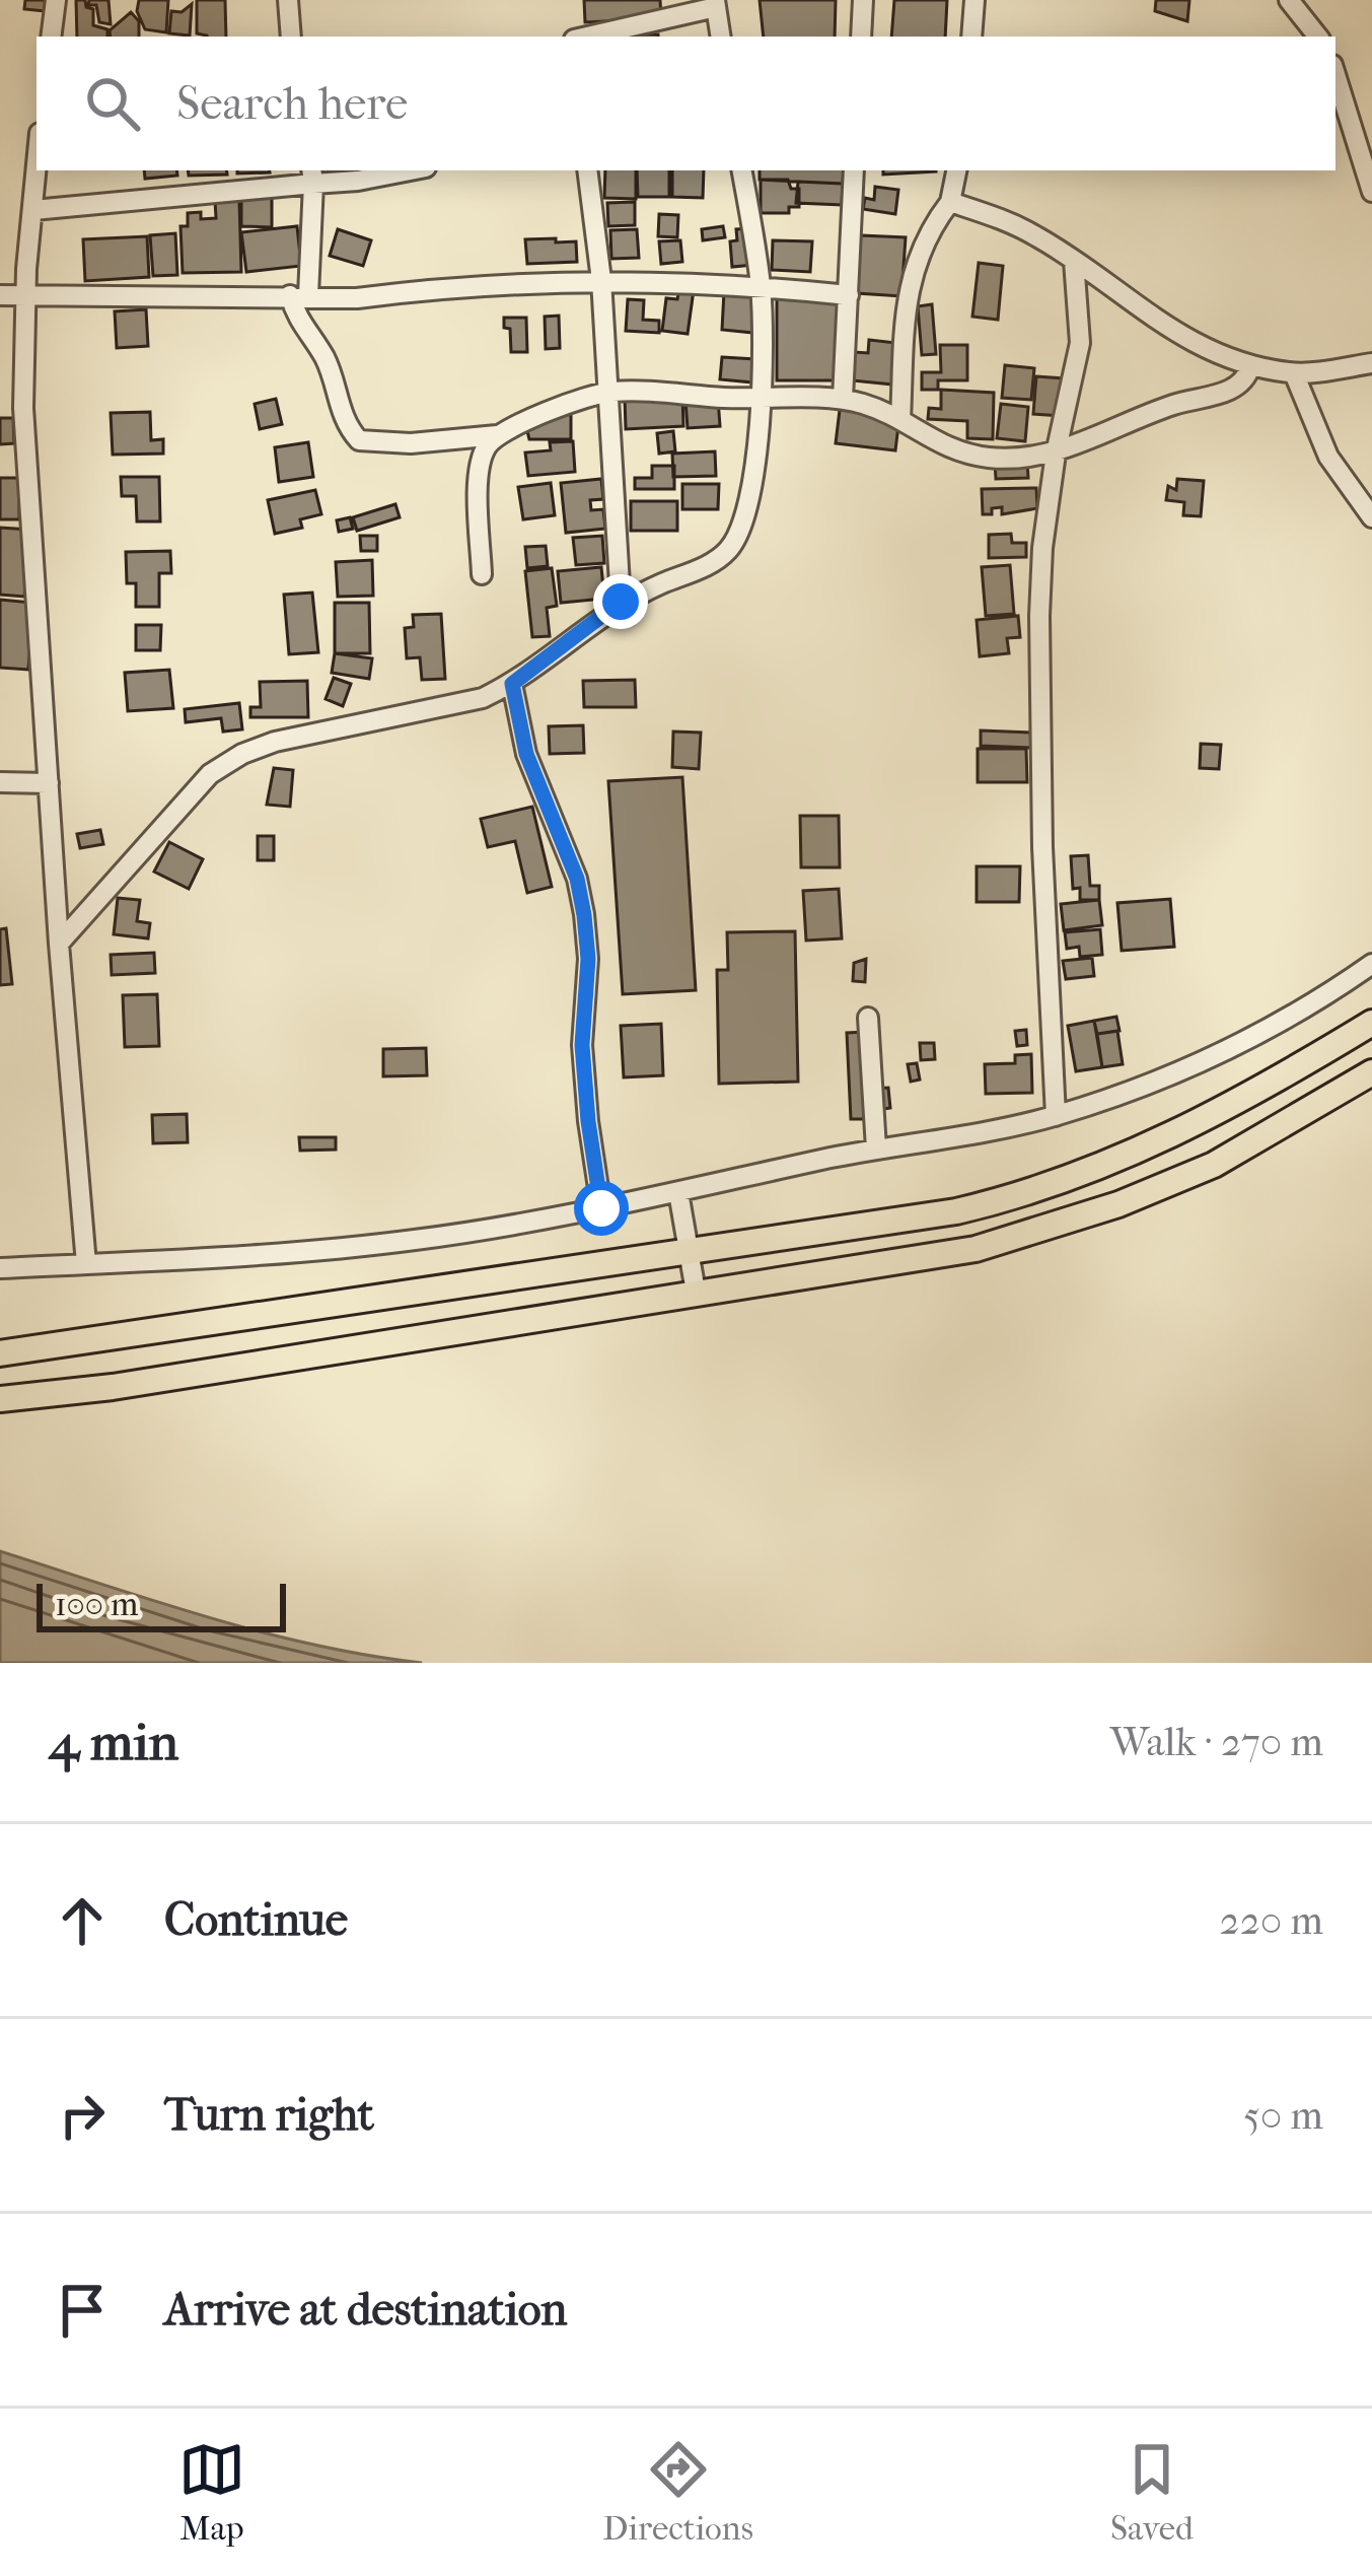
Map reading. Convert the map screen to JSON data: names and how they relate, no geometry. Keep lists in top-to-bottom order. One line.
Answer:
{"scale_bar":"100 m","page":{"search":"Search here","scale":"100 m","heading":["4 min","Walk · 270 m"],"list":[["Continue","220 m"],["Turn right","50 m"],"Arrive at destination"],"nav":["Map","Directions","Saved"]}}
